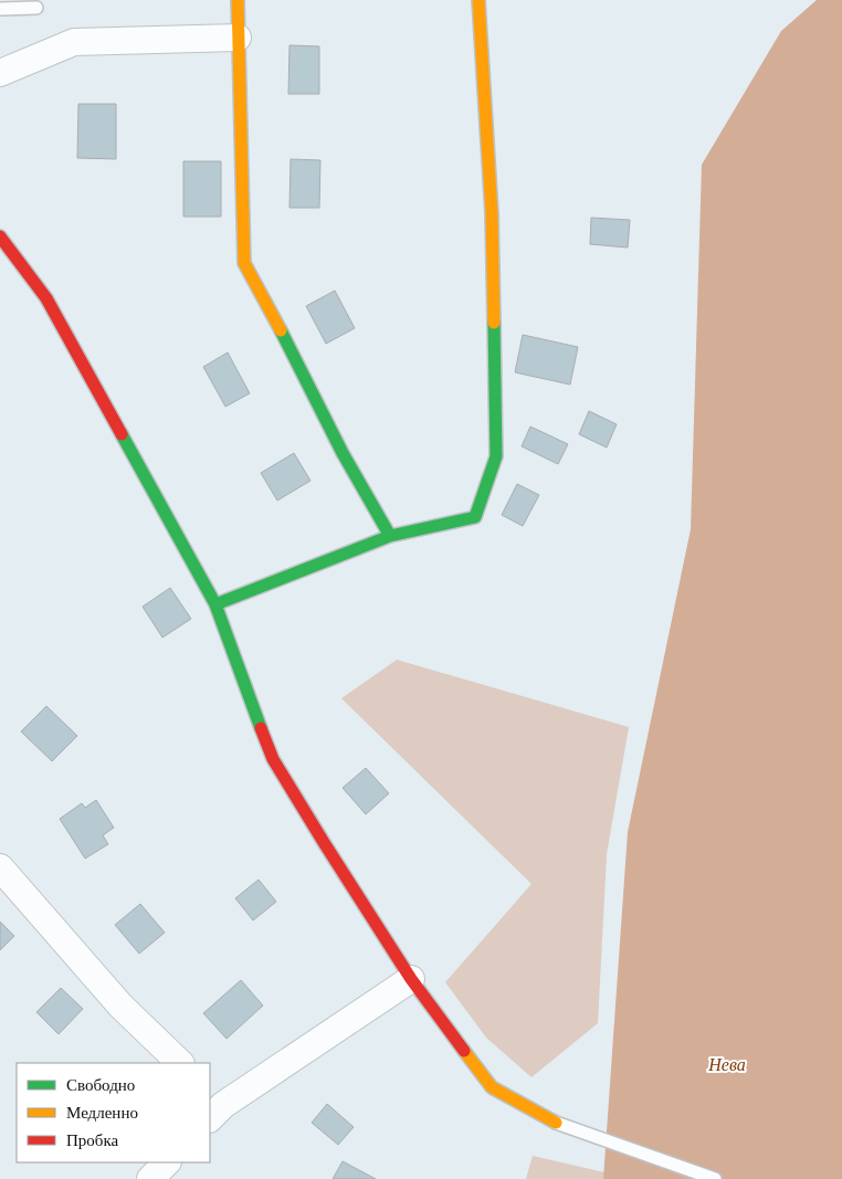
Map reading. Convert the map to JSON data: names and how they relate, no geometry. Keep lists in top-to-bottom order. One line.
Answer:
{"water":["Нева"],"legend":["Свободно","Медленно","Пробка"]}
